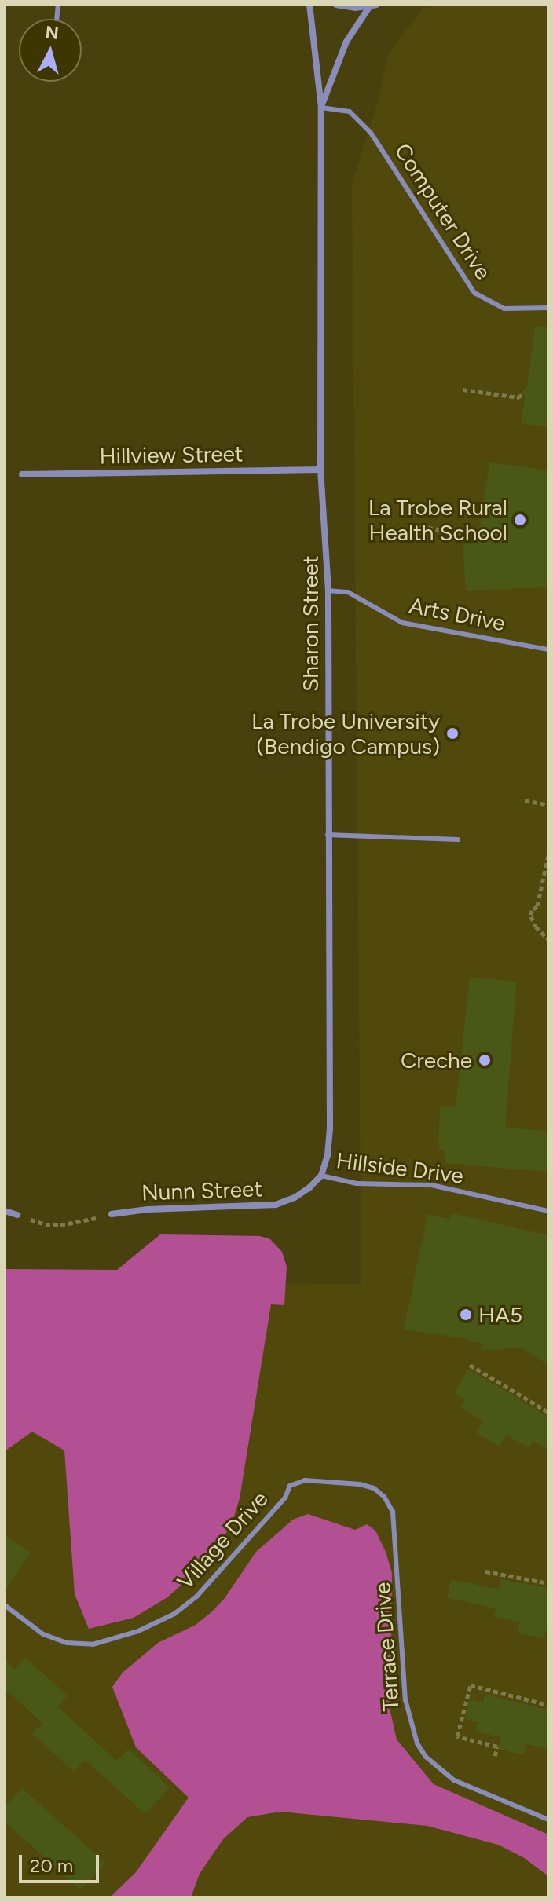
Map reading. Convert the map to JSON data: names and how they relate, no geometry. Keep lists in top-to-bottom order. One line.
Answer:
{"streets":{"street":["Hillview Street","Sharon Street","Nunn Street"],"lane":["Computer Drive","Arts Drive","Hillside Drive","Village Drive","Terrace Drive"]},"crossings":[["Computer Drive","Sharon Street"],["Hillview Street","Sharon Street"],["Arts Drive","Sharon Street"],["Sharon Street","Hillside Drive"],["Sharon Street","Nunn Street"],["Hillside Drive","Nunn Street"],["Village Drive","Terrace Drive"]],"places":["La Trobe Rural Health School","La Trobe University (Bendigo Campus)","Creche","HA5"],"scale_bar":"20 m","north":"top"}
